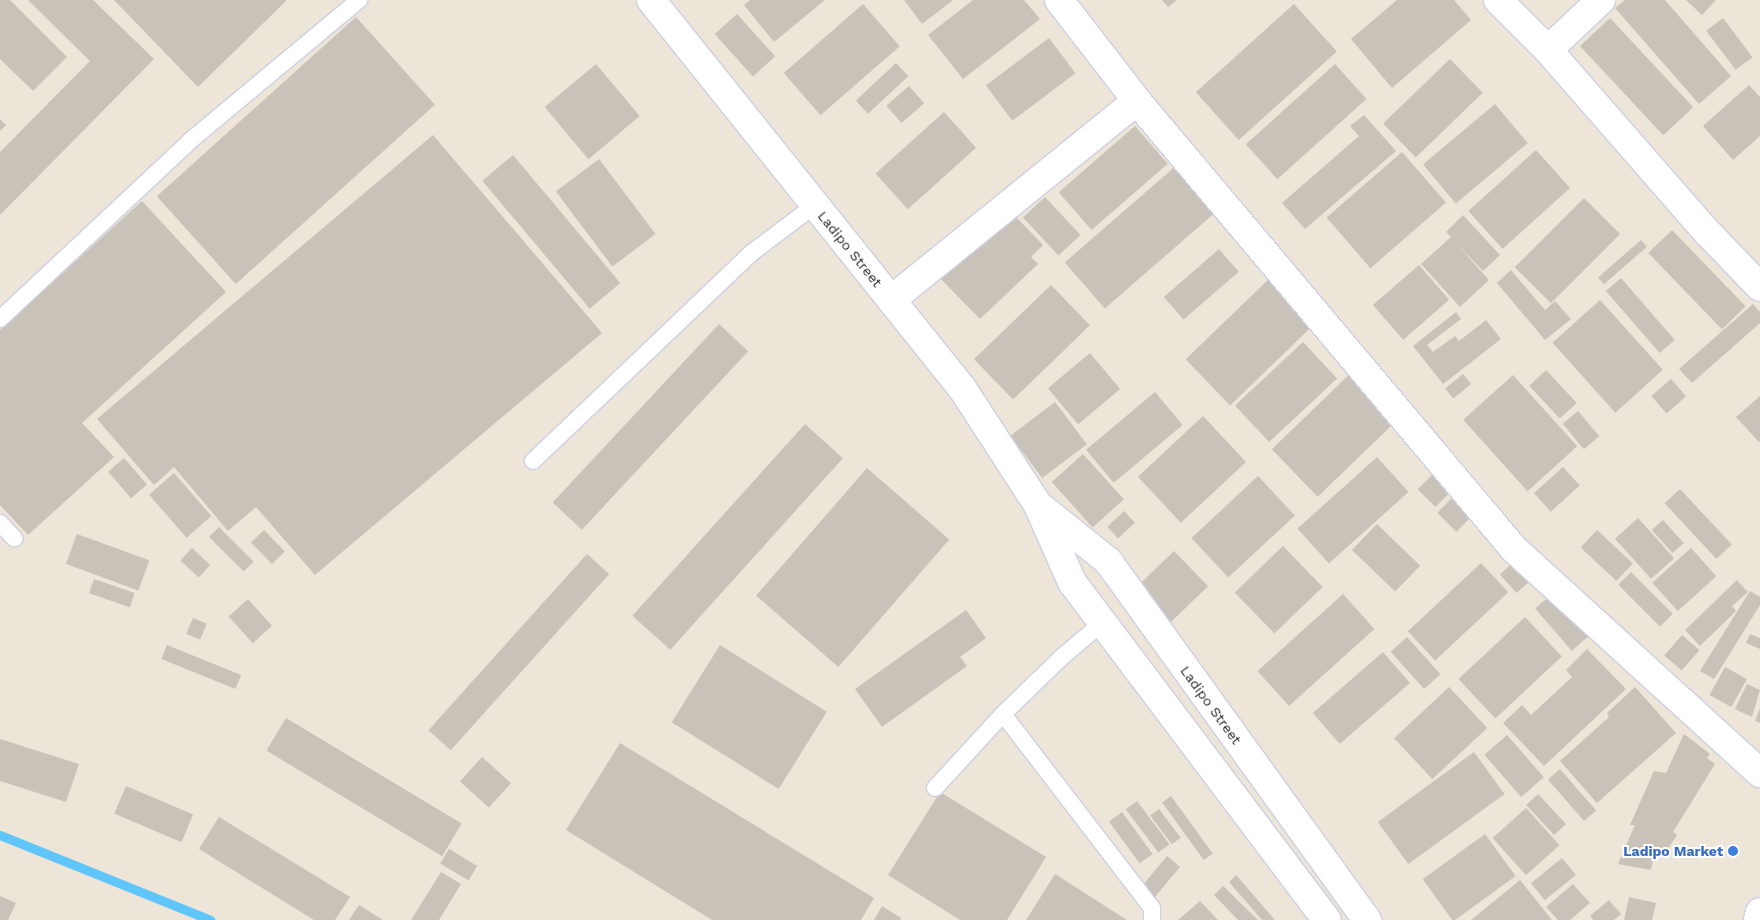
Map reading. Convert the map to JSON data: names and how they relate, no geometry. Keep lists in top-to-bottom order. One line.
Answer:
{"streets":{"street":["Ladipo Street"]},"places":["Ladipo Market"]}
